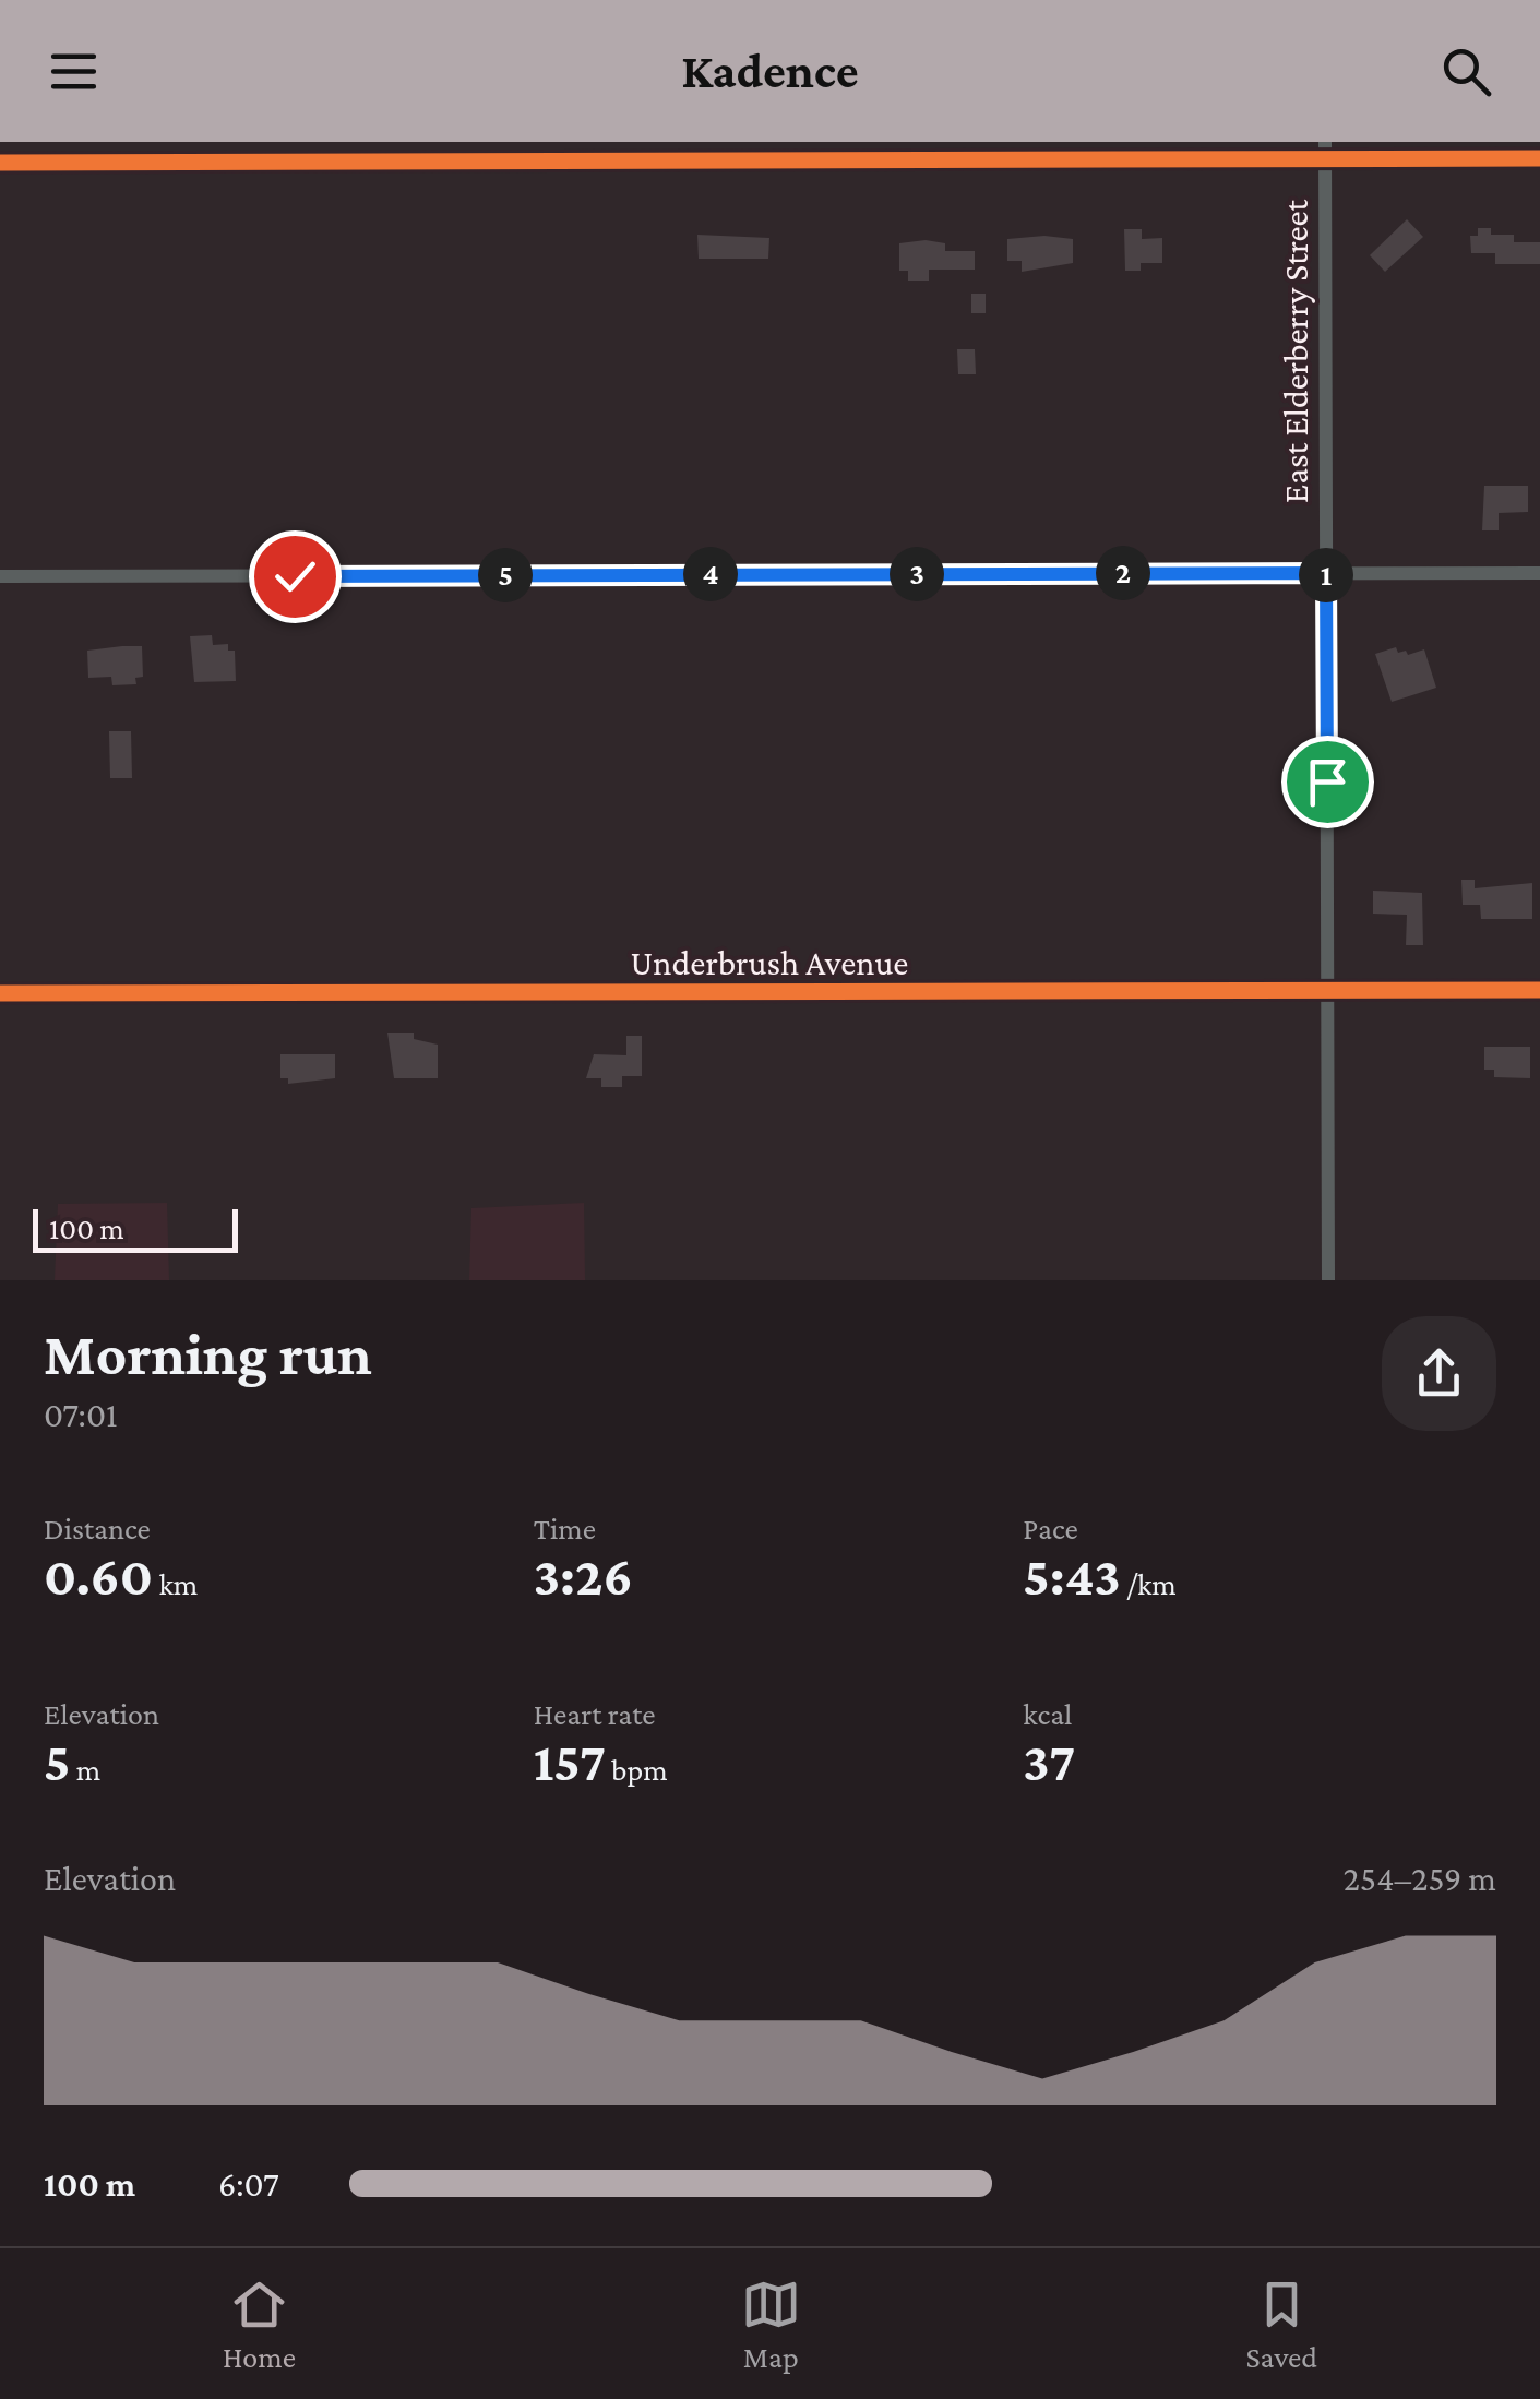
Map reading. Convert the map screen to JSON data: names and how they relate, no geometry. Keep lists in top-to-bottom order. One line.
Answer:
{"streets":{"street":["East Elderberry Street","Underbrush Avenue"]},"crossings":[["East Elderberry Street","Underbrush Avenue"]],"scale_bar":"100 m","page":{"header":"Kadence","pins":["2","3","4","1","5"],"scale":"100 m","heading":["Morning run","07:01"],"stats":[["Distance","0.60 km"],["Time","3:26"],["Pace","5:43 /km"],["Elevation","5 m"],["Heart rate","157 bpm"],["kcal","37"]],"chart":["Elevation","254–259 m"],"list":[{"name":"100 m","note":"6:07"}],"tabs":["Home","Map","Saved"]}}
